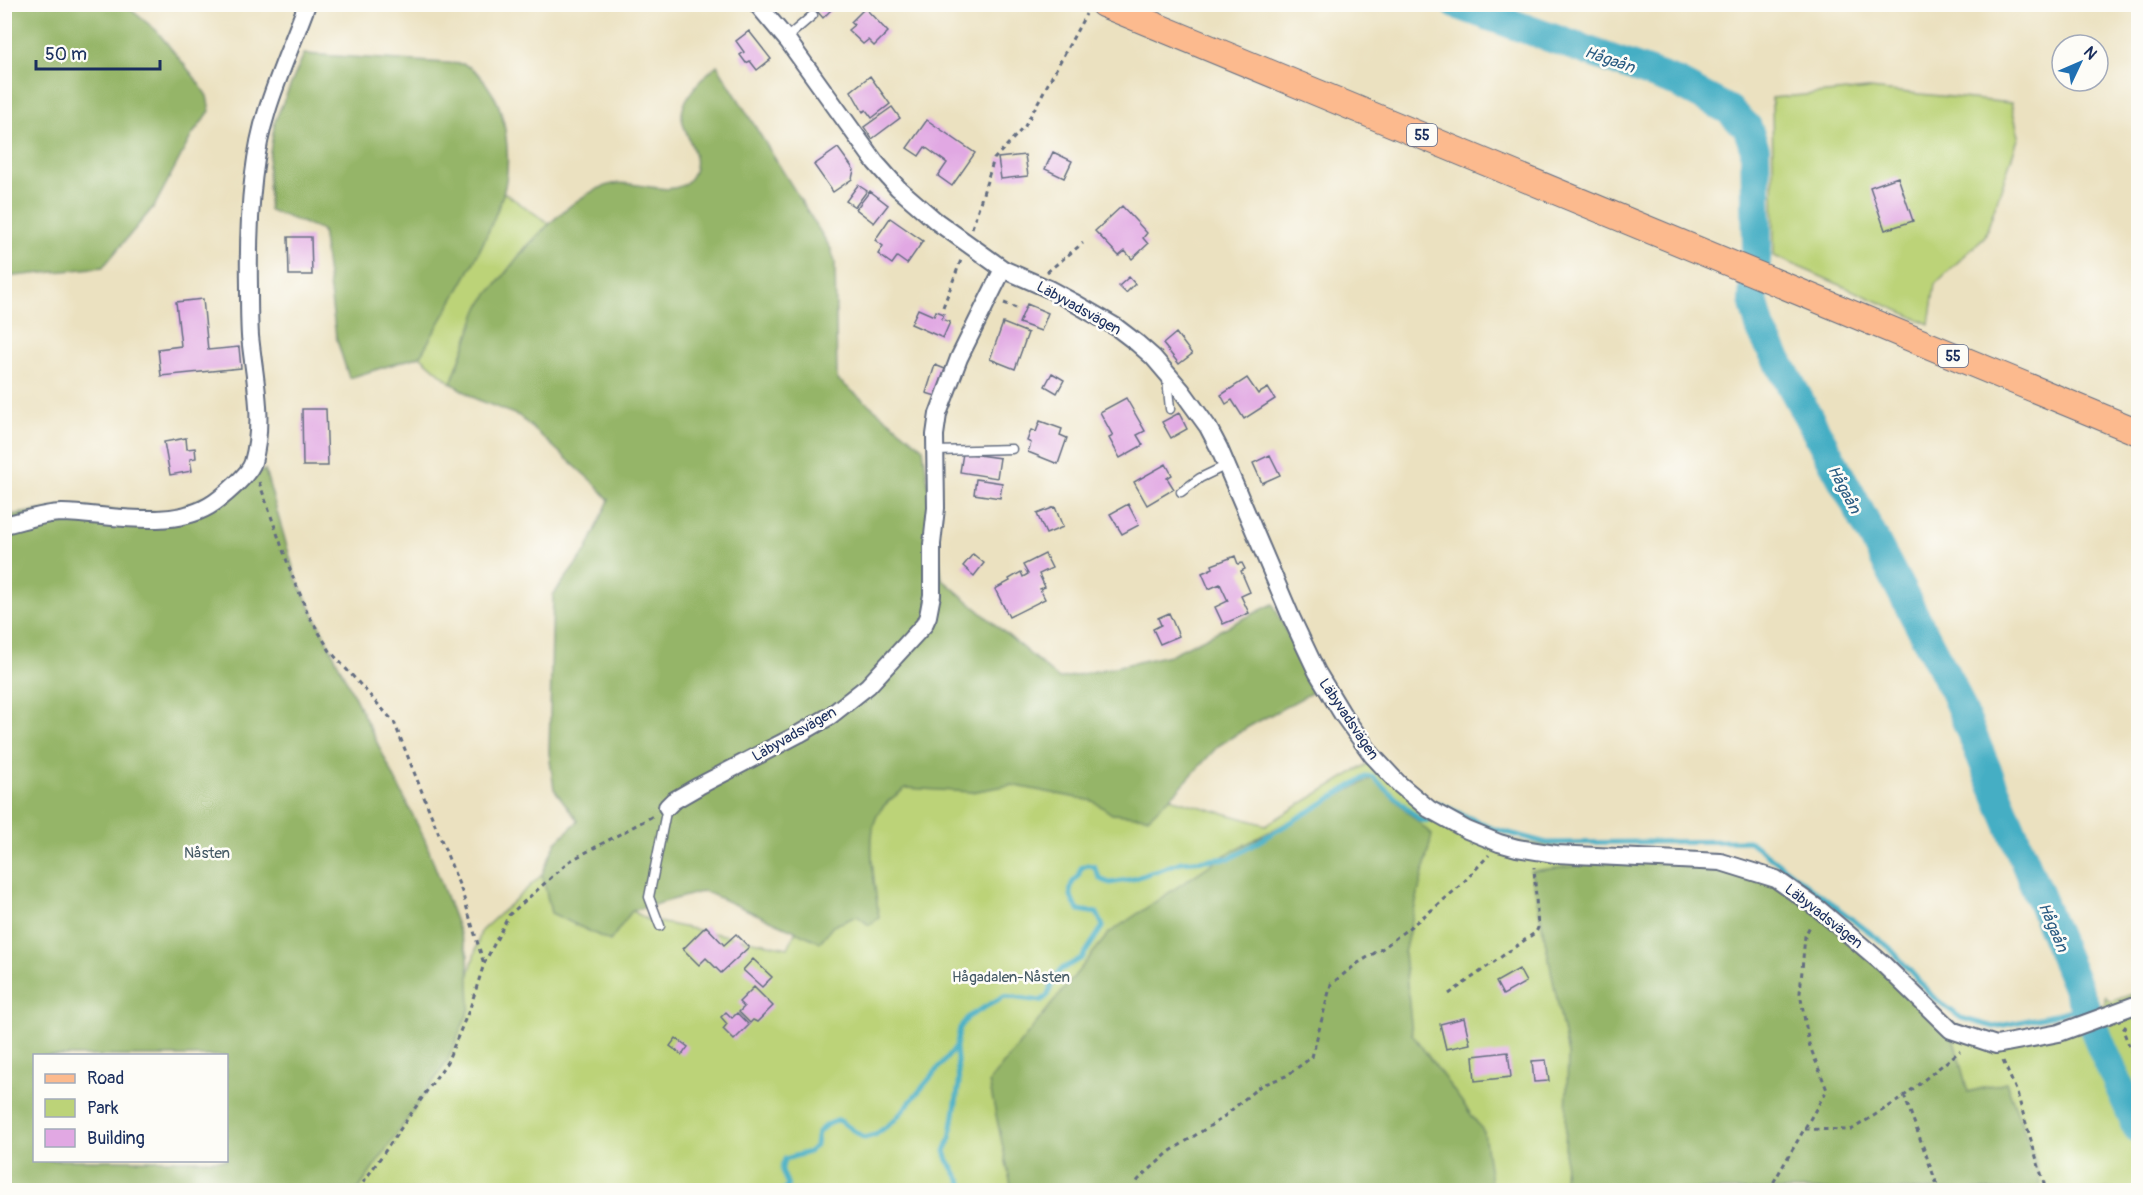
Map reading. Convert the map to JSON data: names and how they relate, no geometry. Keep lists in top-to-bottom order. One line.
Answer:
{"streets":{"main road":["55"],"street":["Läbyvadsvägen"]},"water":["Hågaån"],"parks":["Nåsten","Hågadalen-Nåsten"],"legend":["Road","Park","Building"],"scale_bar":"50 m","north":"top right"}
